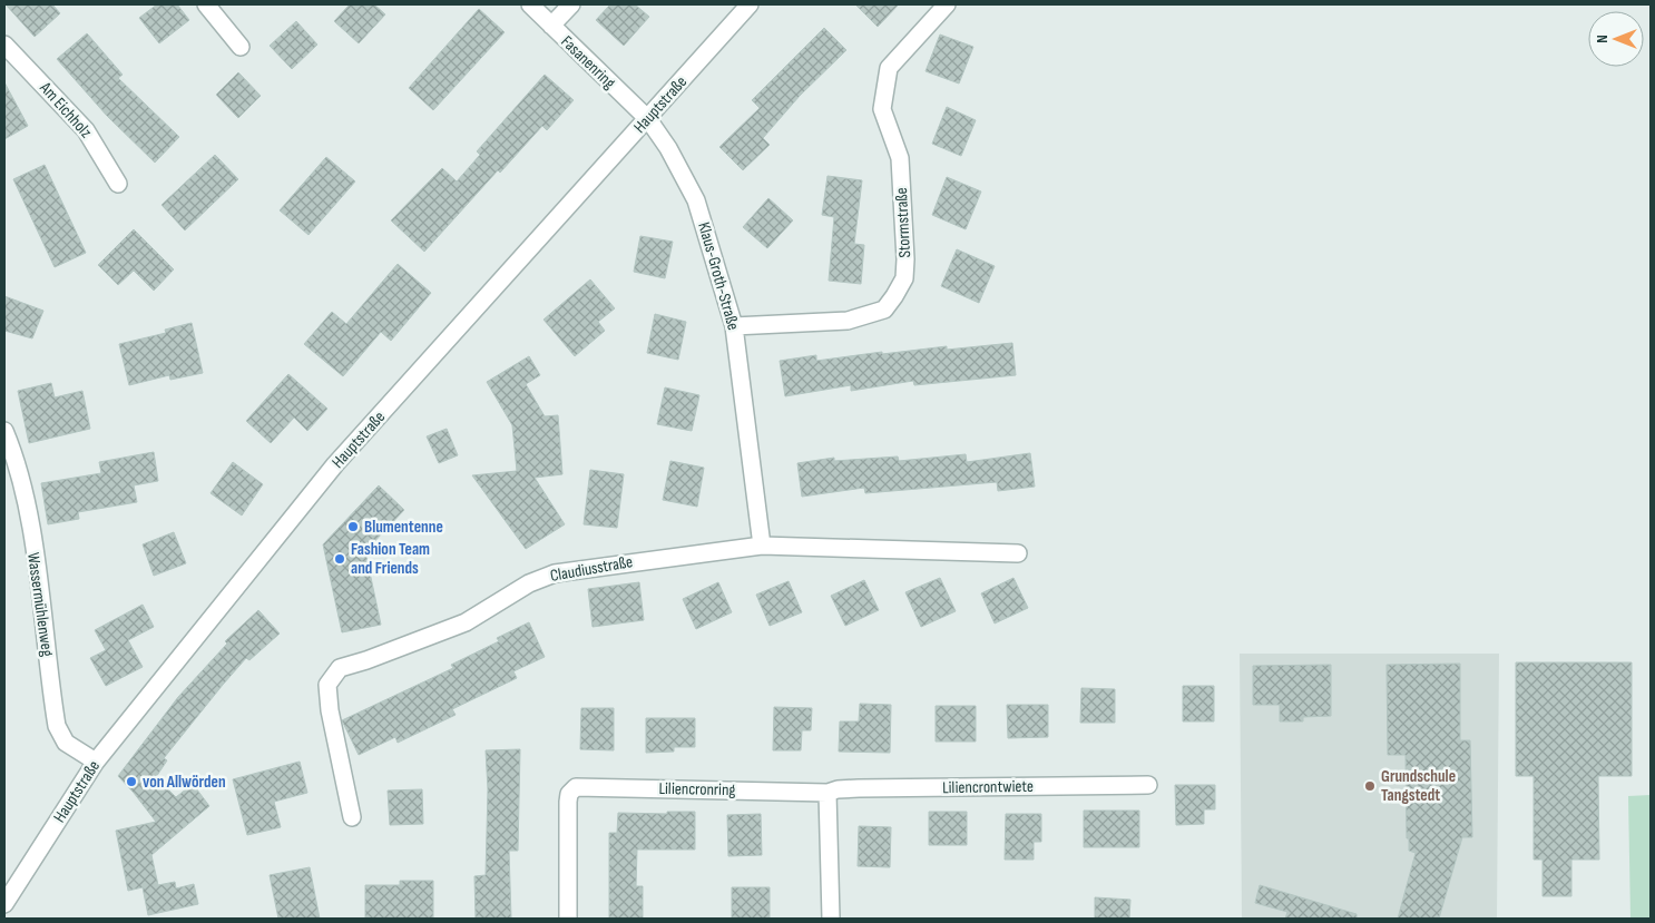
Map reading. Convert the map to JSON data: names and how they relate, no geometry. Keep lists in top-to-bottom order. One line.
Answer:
{"streets":{"street":["Fasanenring","Hauptstraße","Am Eichholz","Stormstraße","Klaus-Groth-Straße","Claudiusstraße","Wassermühlenweg","Liliencrontwiete","Liliencronring"]},"crossings":[["Fasanenring","Hauptstraße"],["Fasanenring","Klaus-Groth-Straße"],["Hauptstraße","Klaus-Groth-Straße"],["Hauptstraße","Wassermühlenweg"],["Stormstraße","Klaus-Groth-Straße"],["Klaus-Groth-Straße","Claudiusstraße"],["Liliencrontwiete","Liliencronring"]],"places":["Blumentenne","Fashion Team and Friends","von Allwörden","Grundschule Tangstedt"],"north":"left"}
